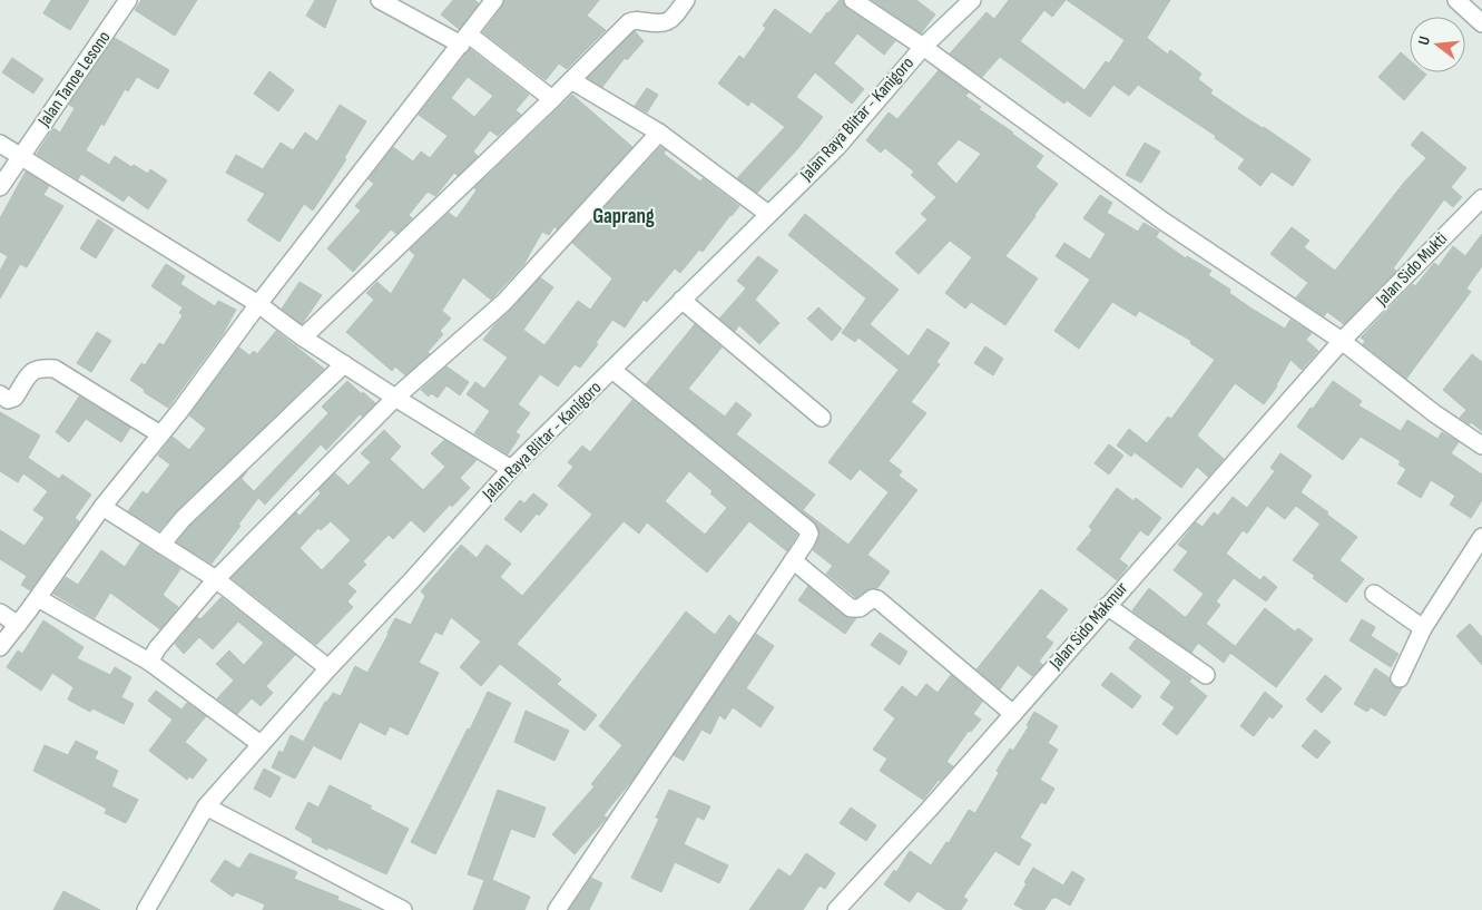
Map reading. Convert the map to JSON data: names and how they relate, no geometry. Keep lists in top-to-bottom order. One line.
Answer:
{"streets":{"street":["Jalan Tanoe Lesono","Jalan Raya Blitar - Kanigoro","Jalan Sido Mukti","Jalan Sido Makmur"]},"crossings":[["Jalan Sido Mukti","Jalan Sido Makmur"]],"districts":["Gaprang"],"north":"left"}
